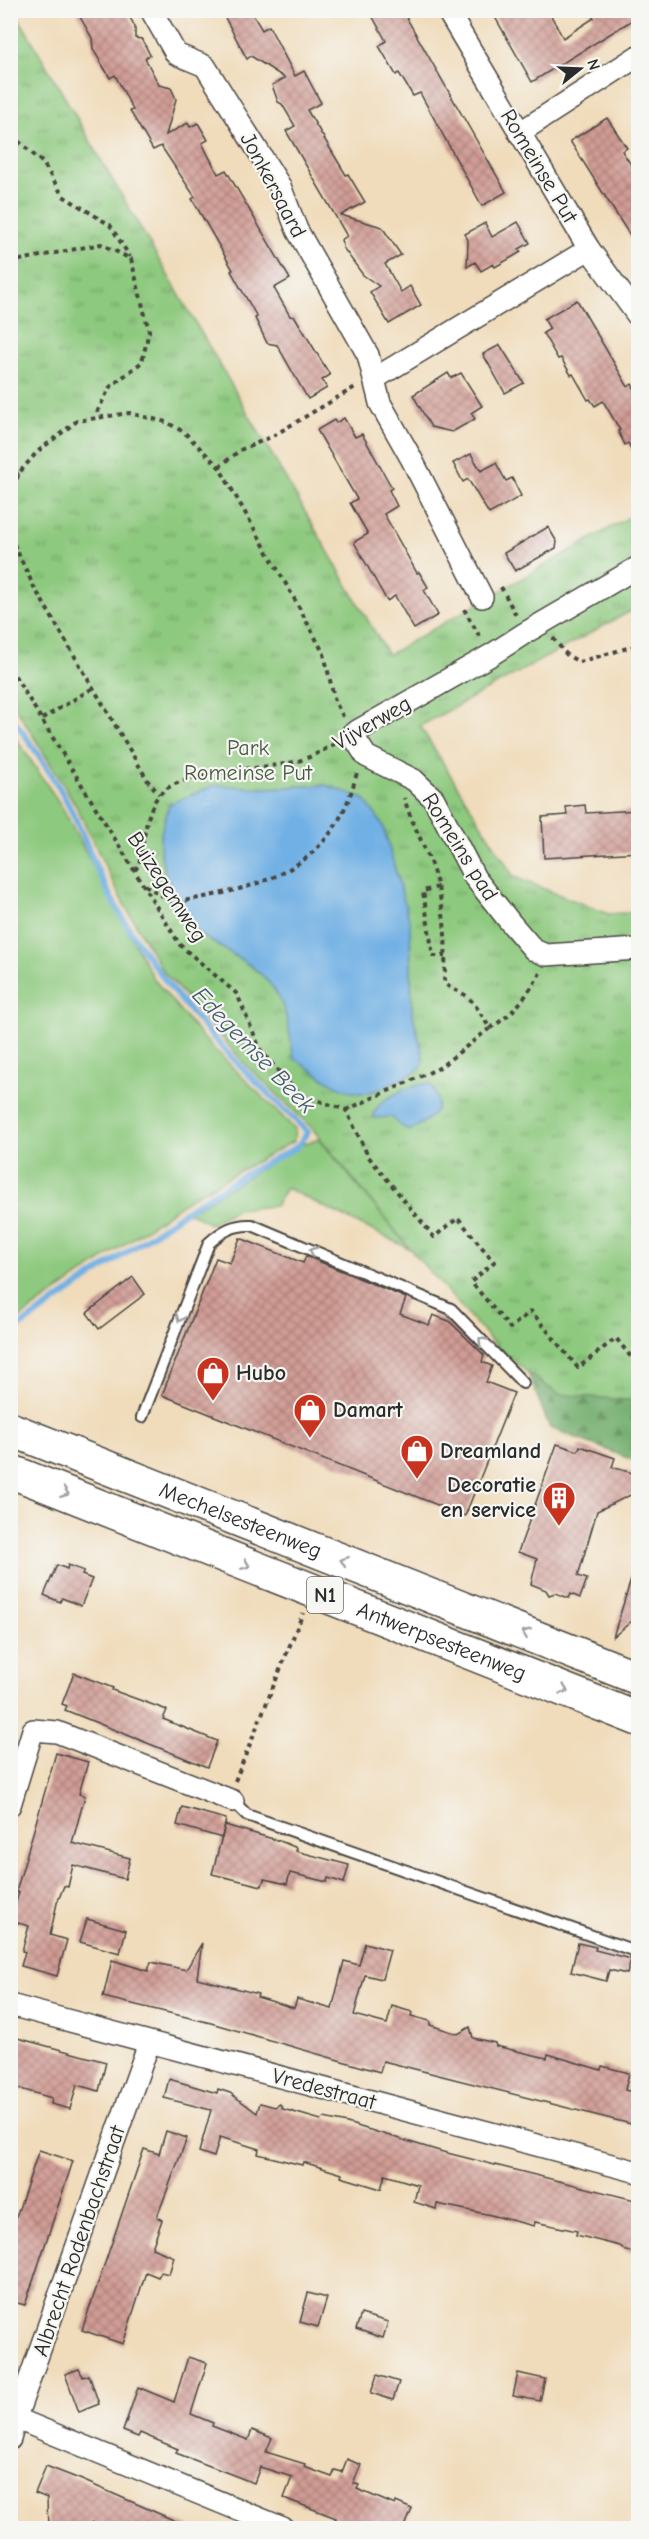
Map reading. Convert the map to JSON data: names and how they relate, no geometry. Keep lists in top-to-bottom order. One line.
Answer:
{"streets":{"main road":["Mechelsesteenweg","N1","Antwerpsesteenweg"],"street":["Romeinse Put","Jonkersaard","Vijverweg","Romeins pad","Vredestraat","Albrecht Rodenbachstraat"],"path":["Buizegemweg"]},"crossings":[["Vijverweg","Romeins pad"],["Vredestraat","Albrecht Rodenbachstraat"]],"one_way":["Mechelsesteenweg","Antwerpsesteenweg"],"water":["Edegemse Beek"],"parks":["Park Romeinse Put"],"places":{"shop":["Hubo","Damart","Dreamland"],"building":["Decoratie en service"]},"north":"right"}
